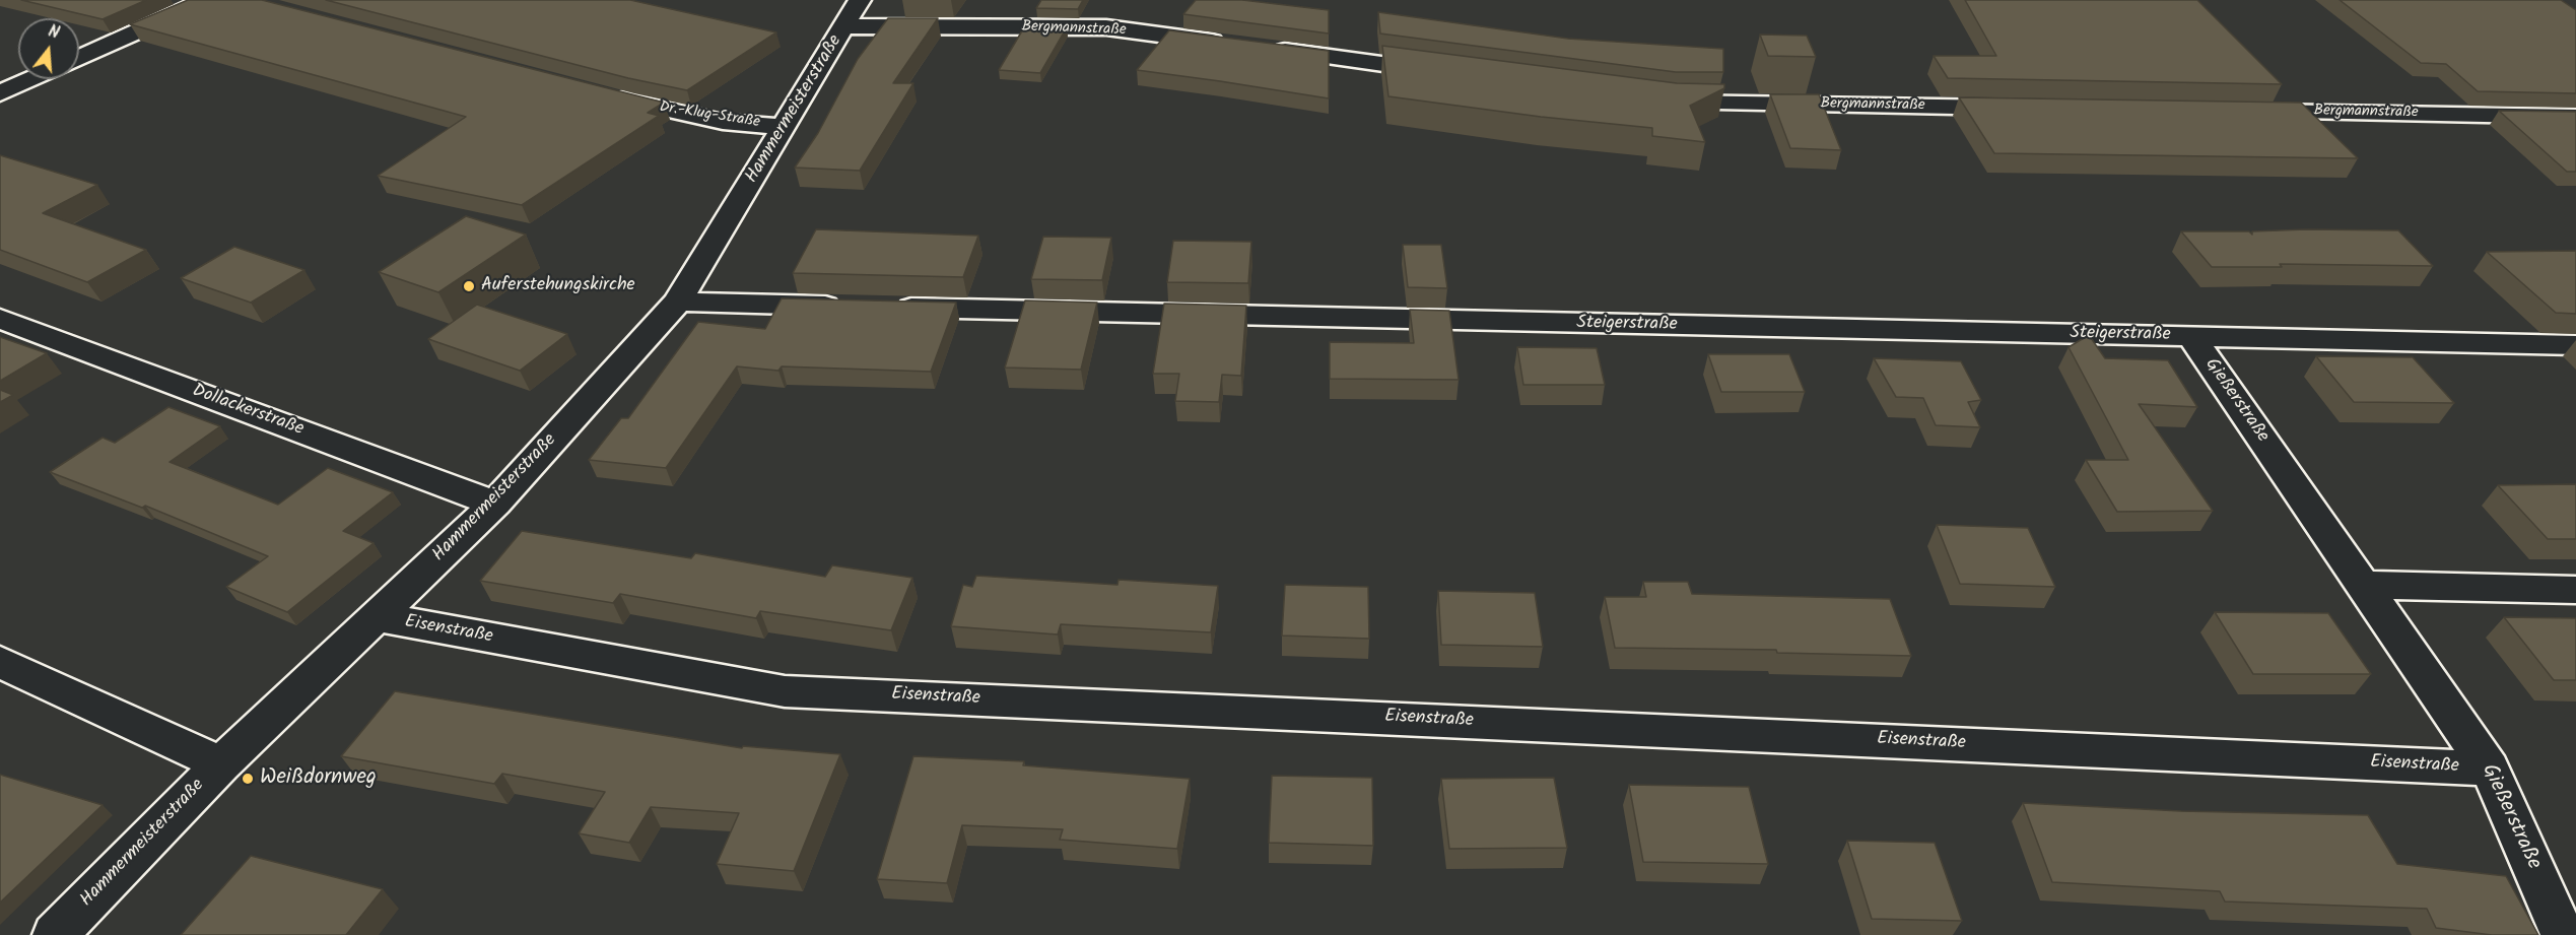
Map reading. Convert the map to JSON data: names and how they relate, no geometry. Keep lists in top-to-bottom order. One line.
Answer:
{"streets":{"street":["Bergmannstraße","Hammermeisterstraße","Dr.-Klug-Straße","Steigerstraße","Gießerstraße","Dollackerstraße","Eisenstraße"]},"crossings":[["Bergmannstraße","Hammermeisterstraße"],["Hammermeisterstraße","Dr.-Klug-Straße"],["Hammermeisterstraße","Dollackerstraße"],["Hammermeisterstraße","Eisenstraße"],["Steigerstraße","Gießerstraße"],["Gießerstraße","Eisenstraße"]],"places":["Auferstehungskirche","Weißdornweg"],"north":"top"}
